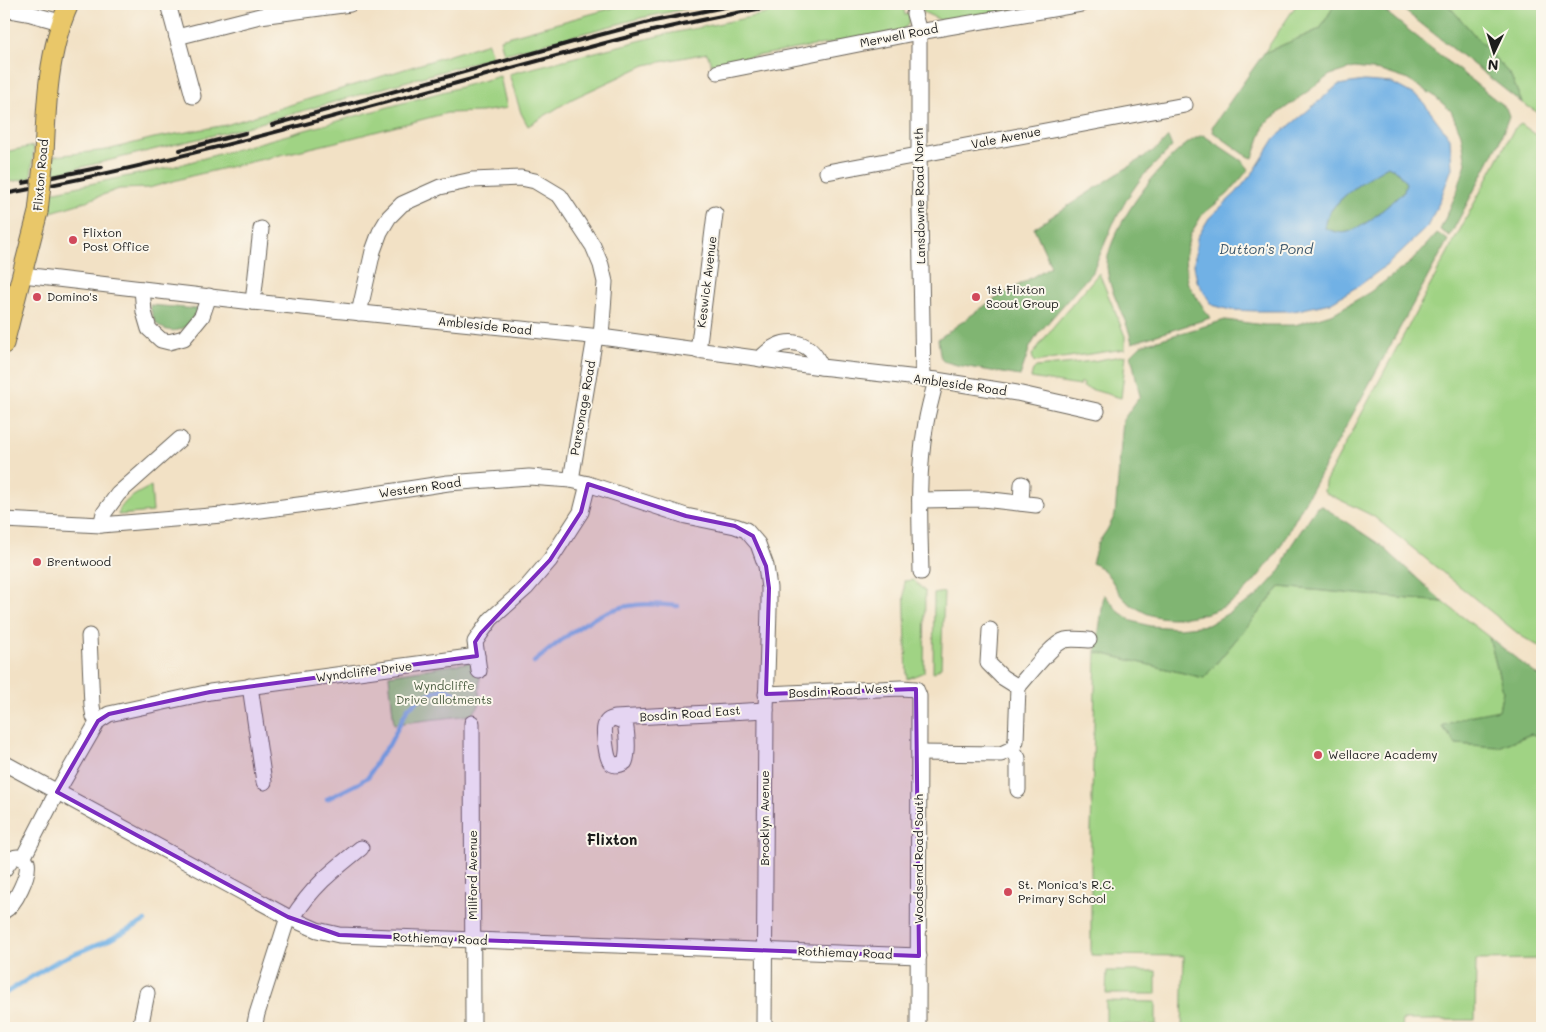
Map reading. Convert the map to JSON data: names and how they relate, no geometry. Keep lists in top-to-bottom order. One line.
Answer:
{"streets":{"main road":["Flixton Road"],"street":["Merwell Road","Vale Avenue","Lansdowne Road North","Keswick Avenue","Ambleside Road","Parsonage Road","Western Road","Wyndcliffe Drive","Bosdin Road West","Bosdin Road East","Brooklyn Avenue","Woodsend Road South","Millford Avenue","Rothiemay Road"]},"crossings":[["Merwell Road","Lansdowne Road North"],["Vale Avenue","Lansdowne Road North"],["Flixton Road","Ambleside Road"],["Lansdowne Road North","Ambleside Road"],["Keswick Avenue","Ambleside Road"],["Ambleside Road","Parsonage Road"],["Parsonage Road","Western Road"],["Western Road","Brooklyn Avenue"],["Bosdin Road West","Bosdin Road East"],["Bosdin Road West","Brooklyn Avenue"],["Bosdin Road West","Woodsend Road South"],["Bosdin Road East","Brooklyn Avenue"],["Brooklyn Avenue","Rothiemay Road"],["Woodsend Road South","Rothiemay Road"],["Millford Avenue","Rothiemay Road"]],"districts":["Flixton"],"water":["Dutton's Pond"],"parks":["Wyndcliffe Drive allotments"],"places":["Flixton Post Office","Domino's","1st Flixton Scout Group","Brentwood","Wellacre Academy","St. Monica's R.C. Primary School"],"north":"bottom"}
